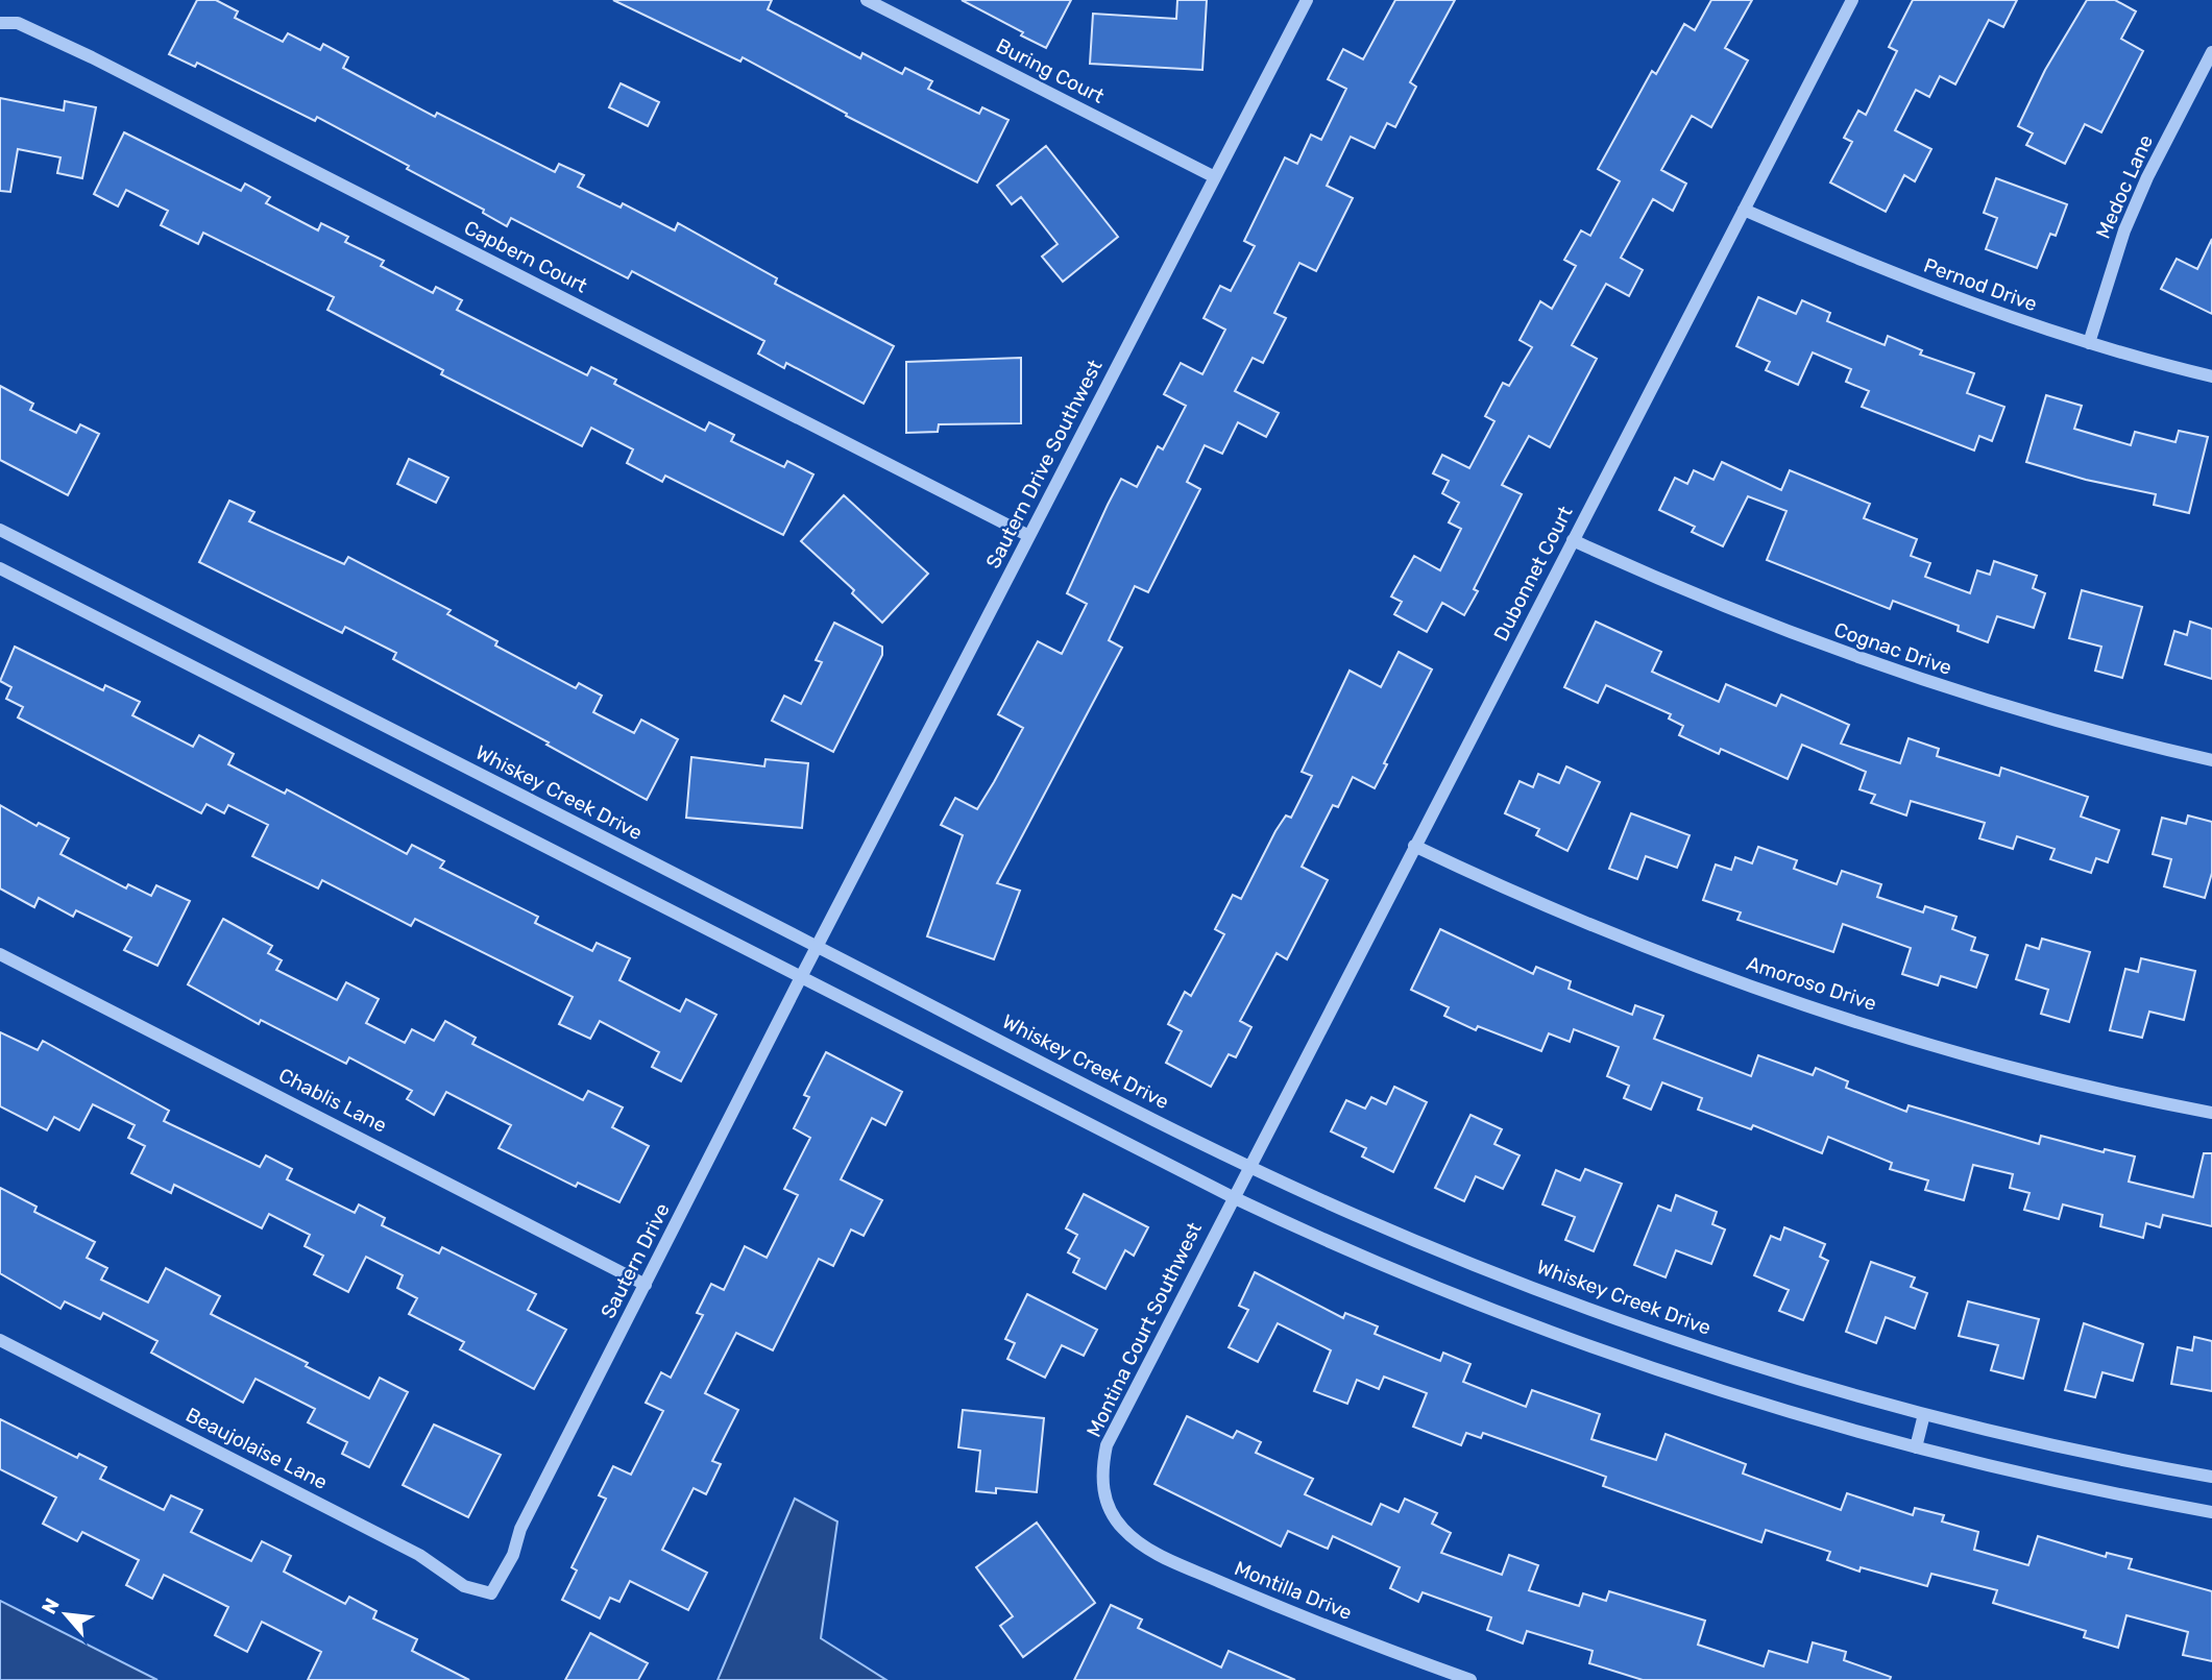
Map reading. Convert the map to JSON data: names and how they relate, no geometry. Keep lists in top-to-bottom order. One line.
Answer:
{"streets":{"street":["Buring Court","Medoc Lane","Capbern Court","Pernod Drive","Sautern Drive Southwest","Dubonnet Court","Cognac Drive","Whiskey Creek Drive","Amoroso Drive","Chablis Lane","Sautern Drive","Montina Court Southwest","Beaujolaise Lane","Montilla Drive"]},"crossings":[["Buring Court","Sautern Drive Southwest"],["Medoc Lane","Pernod Drive"],["Capbern Court","Sautern Drive Southwest"],["Pernod Drive","Dubonnet Court"],["Sautern Drive Southwest","Whiskey Creek Drive"],["Sautern Drive Southwest","Sautern Drive"],["Dubonnet Court","Cognac Drive"],["Dubonnet Court","Whiskey Creek Drive"],["Dubonnet Court","Amoroso Drive"],["Dubonnet Court","Montina Court Southwest"],["Whiskey Creek Drive","Sautern Drive"],["Whiskey Creek Drive","Montina Court Southwest"],["Chablis Lane","Sautern Drive"],["Sautern Drive","Beaujolaise Lane"],["Montina Court Southwest","Montilla Drive"]],"north":"top left"}
